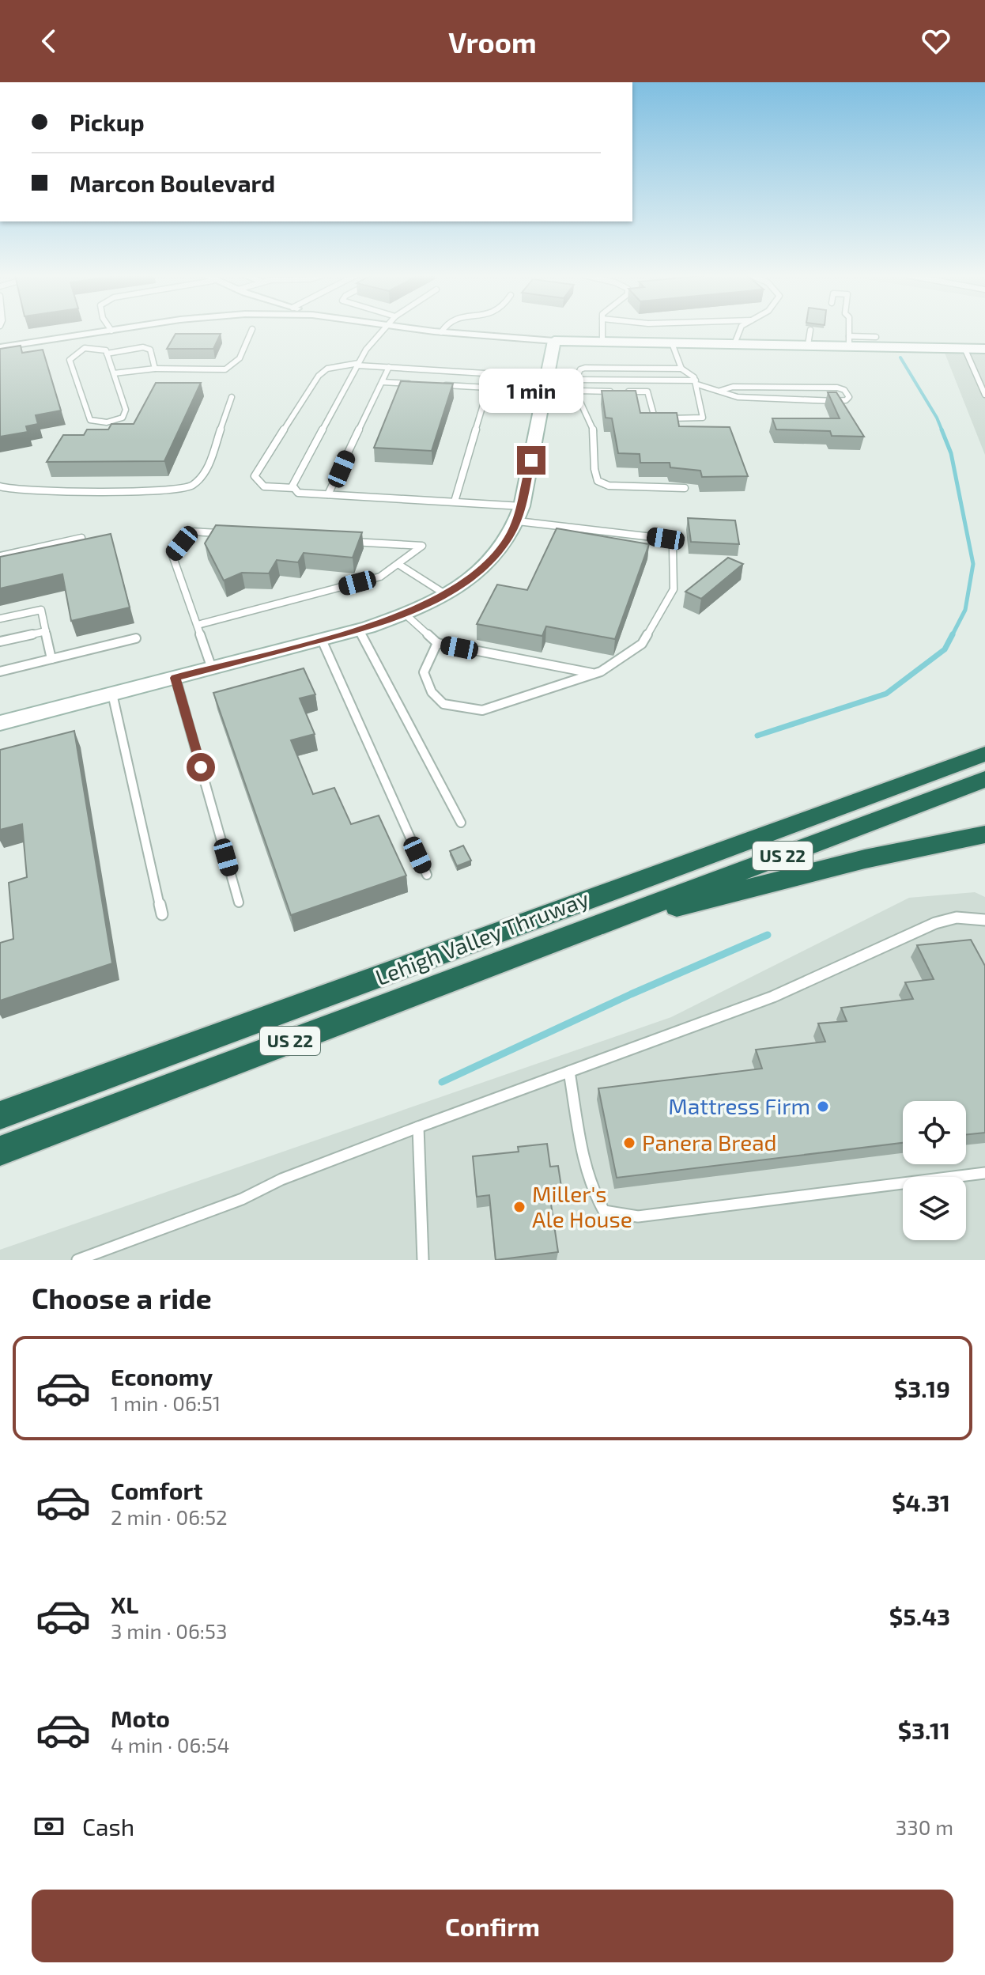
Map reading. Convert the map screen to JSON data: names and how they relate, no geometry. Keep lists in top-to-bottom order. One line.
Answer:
{"streets":{"highway":["US 22","Lehigh Valley Thruway"]},"places":["Mattress Firm","Panera Bread","Miller's Ale House"],"page":{"header":"Vroom","banner":["Pickup","Marcon Boulevard"],"bubble":"1 min","heading":"Choose a ride","list":[{"name":"Economy","note":"1 min · 06:51","value":"$3.19"},{"name":"Comfort","note":"2 min · 06:52","value":"$4.31"},{"name":"XL","note":"3 min · 06:53","value":"$5.43"},{"name":"Moto","note":"4 min · 06:54","value":"$3.11"}],"pay":["Cash","330 m"],"buttons":"Confirm"}}
